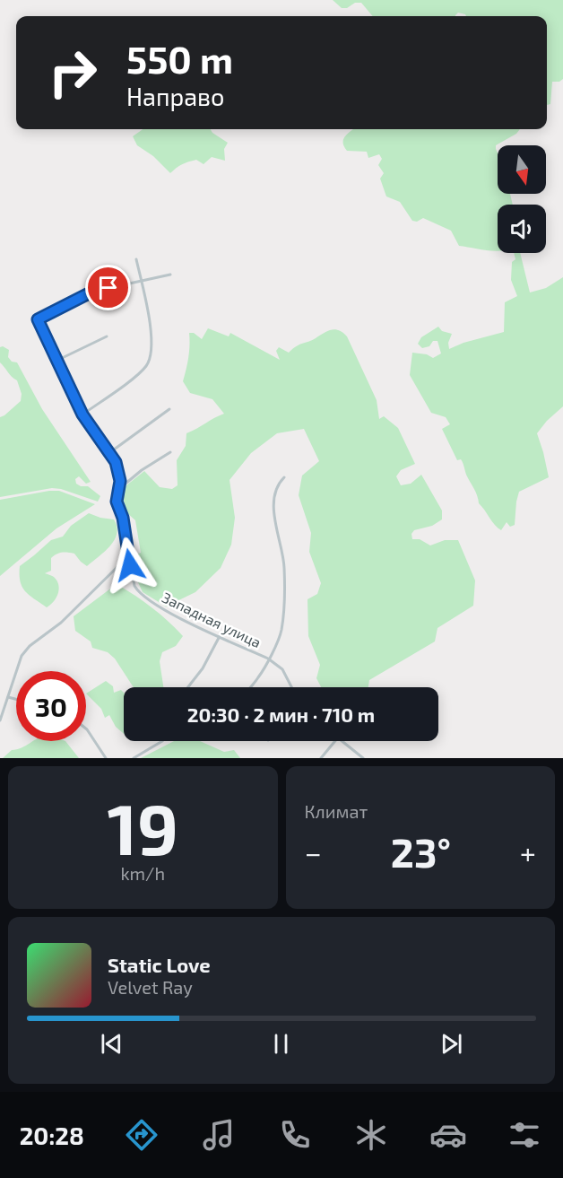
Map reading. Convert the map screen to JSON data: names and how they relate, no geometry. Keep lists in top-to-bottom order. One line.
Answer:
{"streets":{"street":["Западная улица"]},"north":"bottom","page":{"turn":["550 m","Направо"],"limit":"30","trip":"20:30 · 2 мин · 710 m","tile":[["19","km/h"],"Климат"],"heat":["−","23°","+"],"song":["Static Love","Velvet Ray"],"tabs":"20:28"}}
